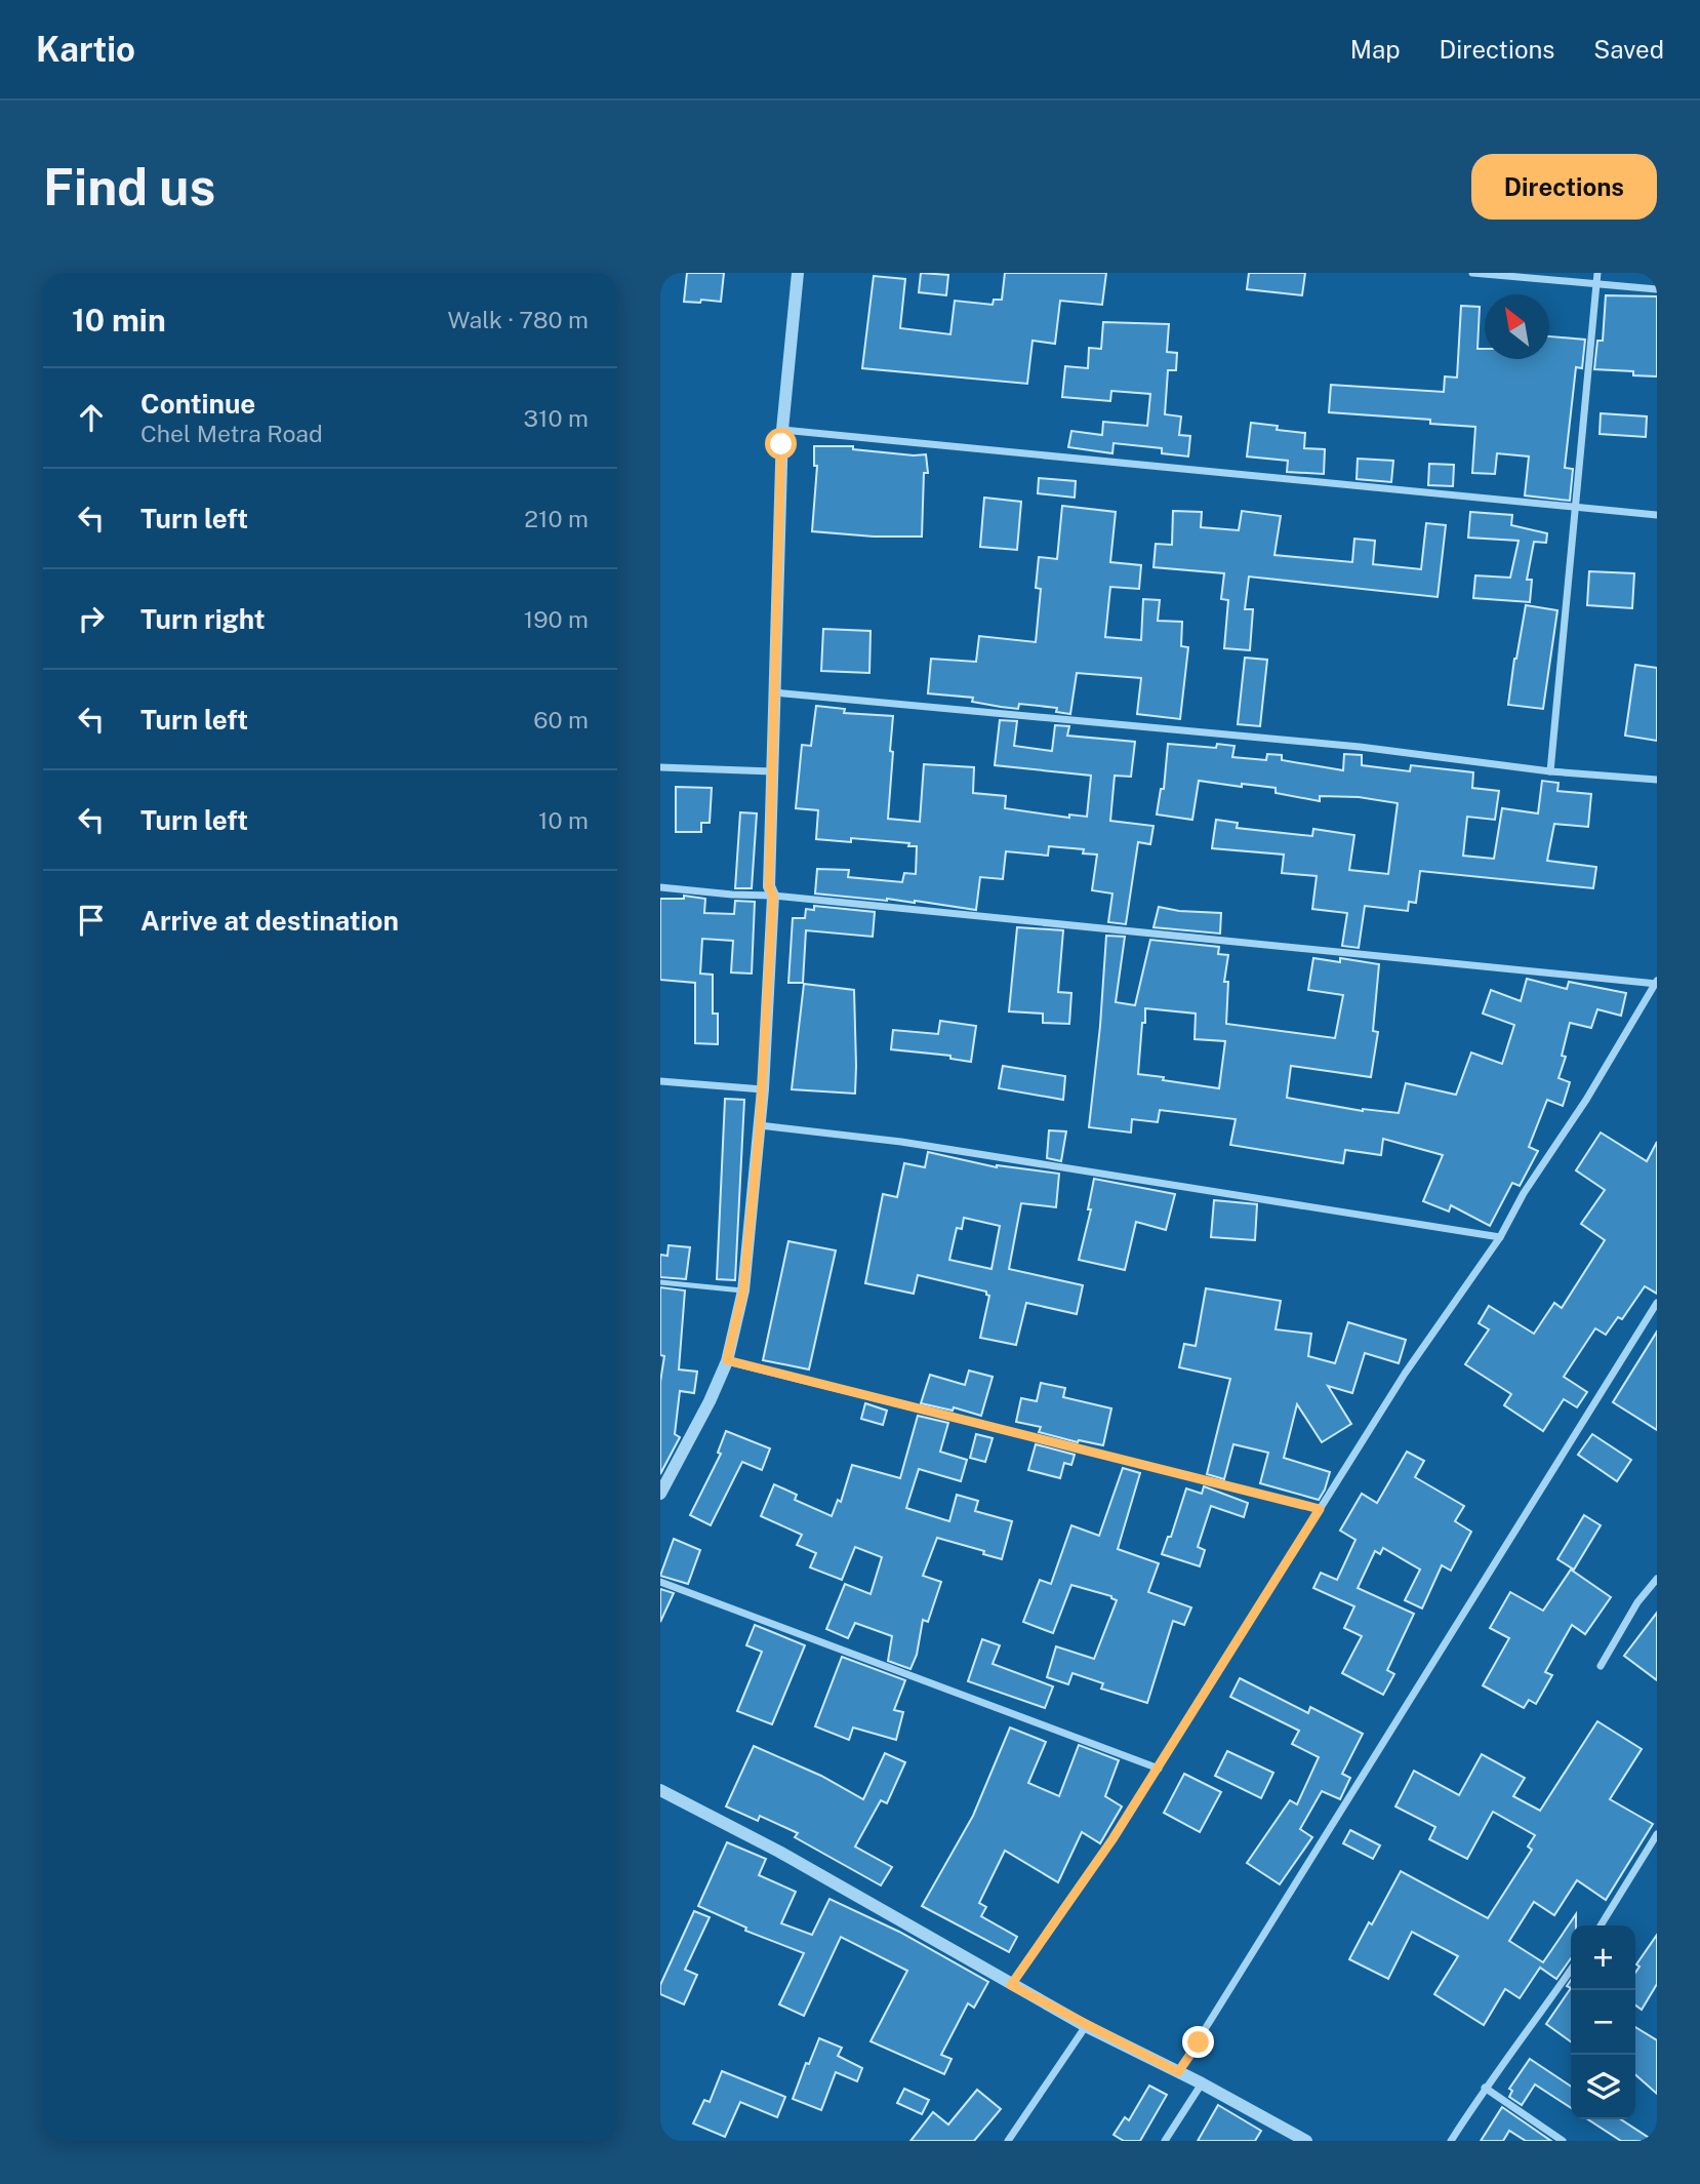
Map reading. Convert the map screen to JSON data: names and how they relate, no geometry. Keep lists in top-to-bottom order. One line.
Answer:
{"north":"top left","page":{"header":"Kartio","nav":["Map","Directions","Saved"],"buttons":"Directions","title":"Find us","heading":["10 min","Walk · 780 m"],"list":[["Continue","Chel Metra Road","310 m"],["Turn left","210 m"],["Turn right","190 m"],["Turn left","60 m"],["Turn left","10 m"],"Arrive at destination"],"map_buttons":["+","−"]}}
